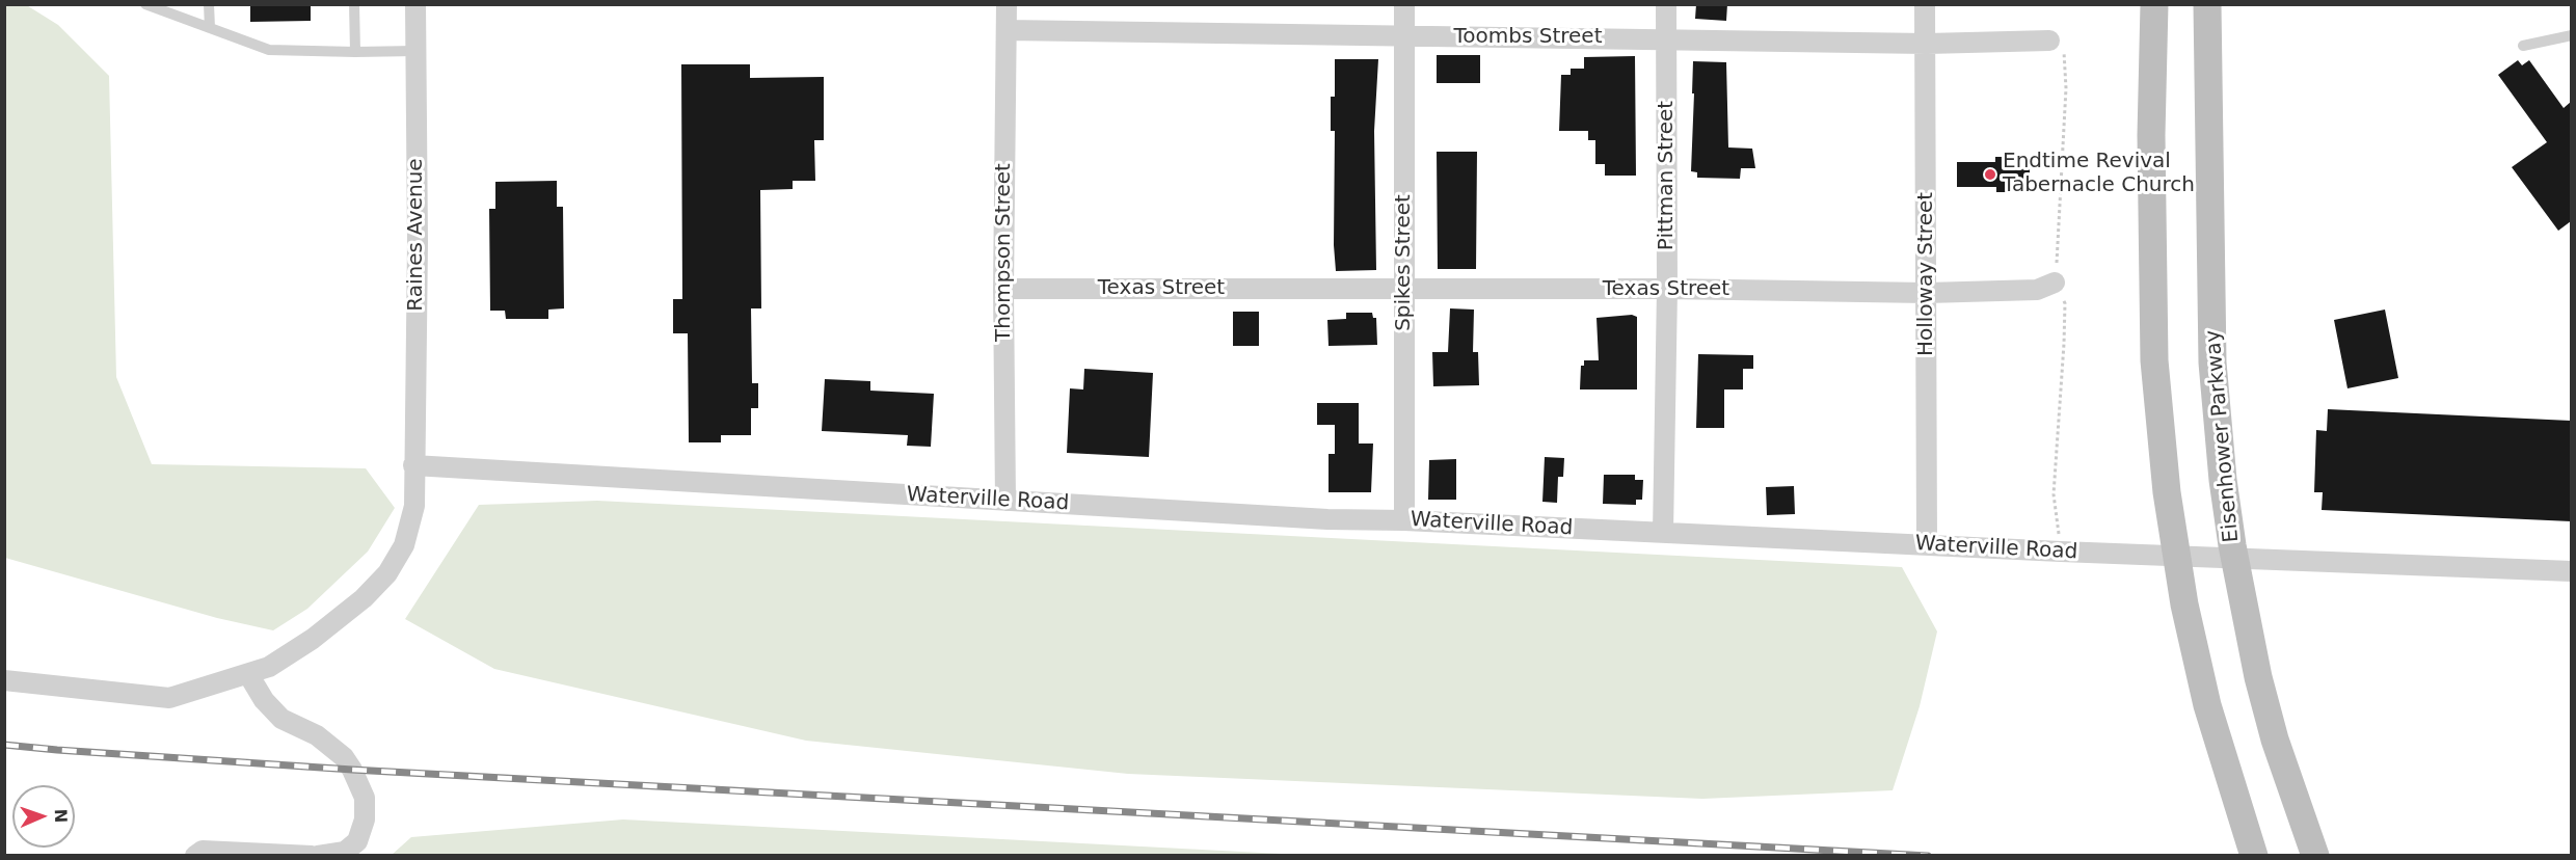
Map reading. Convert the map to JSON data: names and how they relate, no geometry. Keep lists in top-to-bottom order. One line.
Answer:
{"streets":{"street":["Toombs Street","Pittman Street","Raines Avenue","Thompson Street","Spikes Street","Holloway Street","Texas Street","Eisenhower Parkway","Waterville Road"]},"crossings":[["Toombs Street","Pittman Street"],["Toombs Street","Thompson Street"],["Toombs Street","Spikes Street"],["Toombs Street","Holloway Street"],["Pittman Street","Texas Street"],["Pittman Street","Waterville Road"],["Raines Avenue","Waterville Road"],["Thompson Street","Texas Street"],["Thompson Street","Waterville Road"],["Spikes Street","Texas Street"],["Spikes Street","Waterville Road"],["Holloway Street","Texas Street"],["Holloway Street","Waterville Road"]],"places":["Endtime Revival Tabernacle Church"],"north":"right"}
